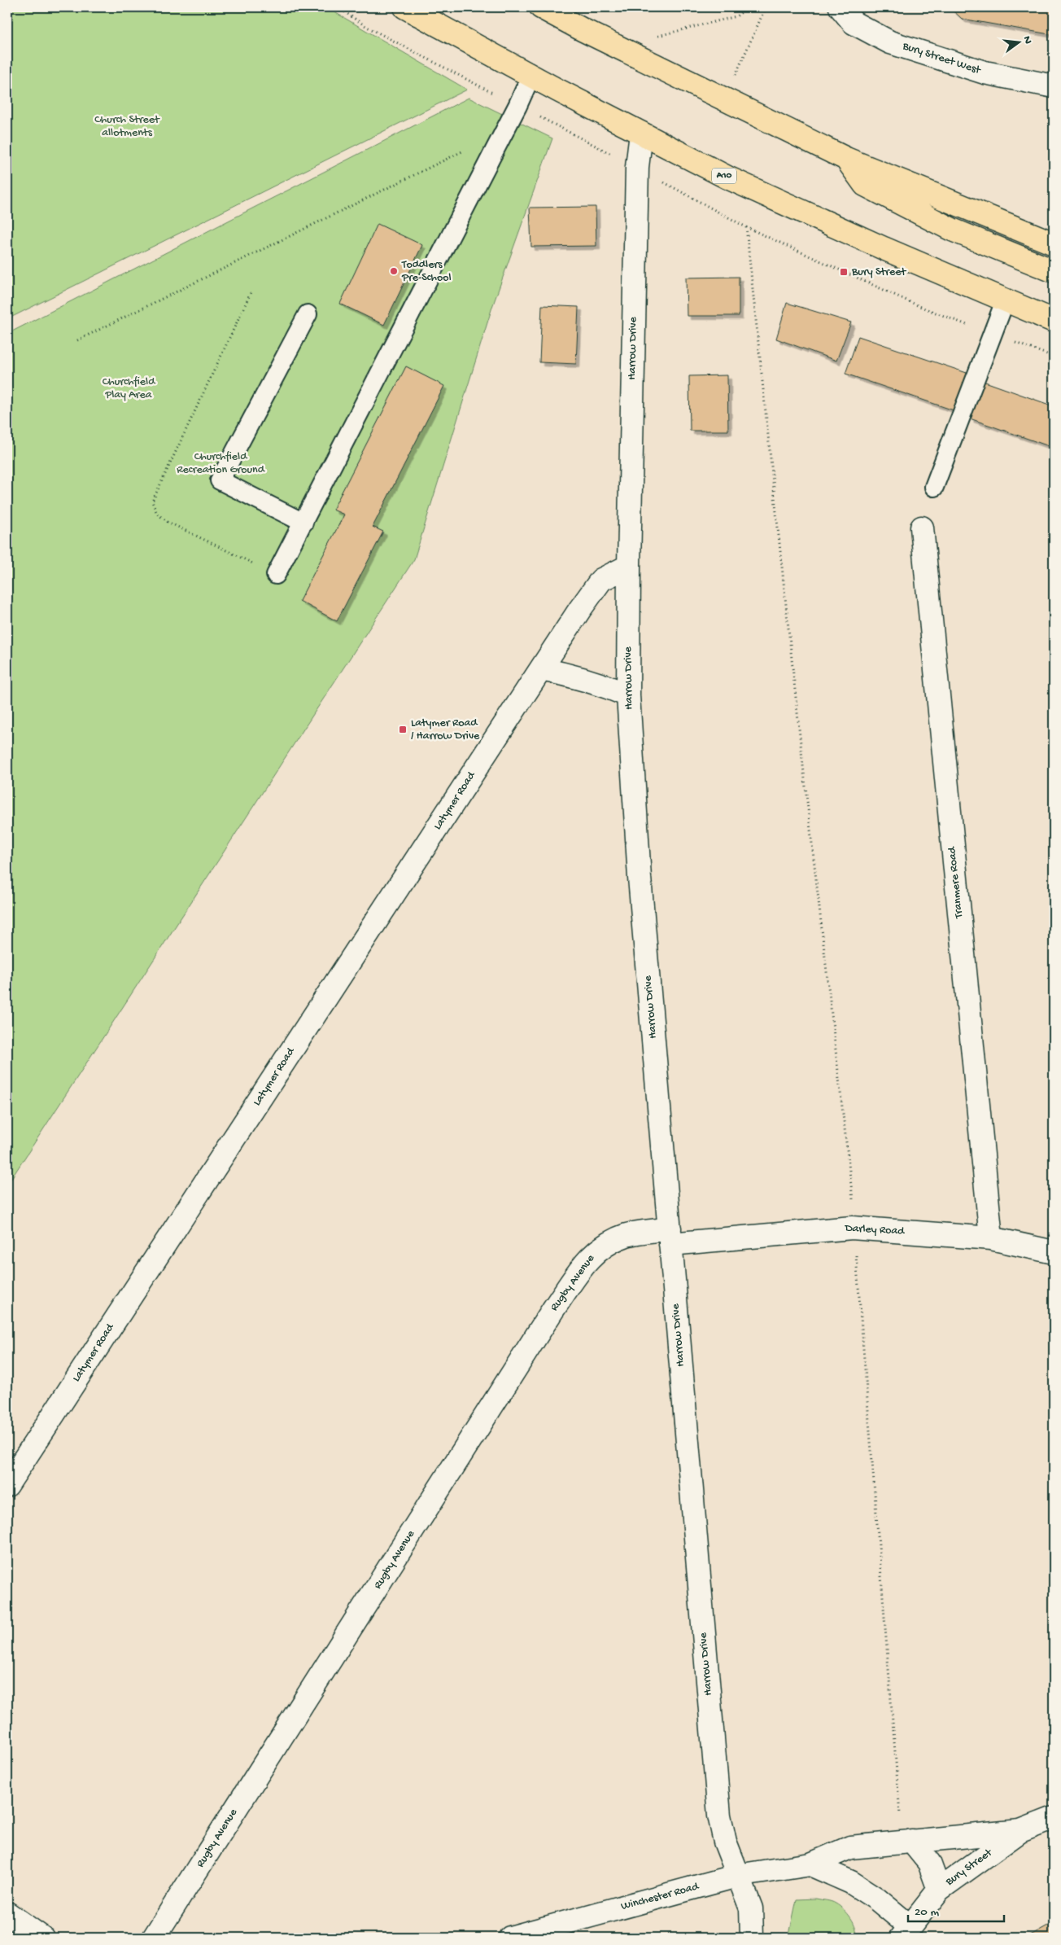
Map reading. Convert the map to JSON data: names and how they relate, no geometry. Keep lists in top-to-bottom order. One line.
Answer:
{"streets":{"highway":["A10"],"street":["Bury Street West","Harrow Drive","Latymer Road","Tranmere Road","Darley Road","Rugby Avenue","Bury Street","Winchester Road"]},"crossings":[["A10","Harrow Drive"],["Harrow Drive","Latymer Road"],["Harrow Drive","Darley Road"],["Harrow Drive","Rugby Avenue"],["Harrow Drive","Winchester Road"],["Tranmere Road","Darley Road"],["Darley Road","Rugby Avenue"],["Bury Street","Winchester Road"]],"parks":["Church Street allotments","Churchfield Play Area","Churchfield Recreation Ground"],"places":{"other":["Toddlers Pre-School"],"transit":["Bury Street","Latymer Road / Harrow Drive"]},"scale_bar":"20 m","north":"right"}
